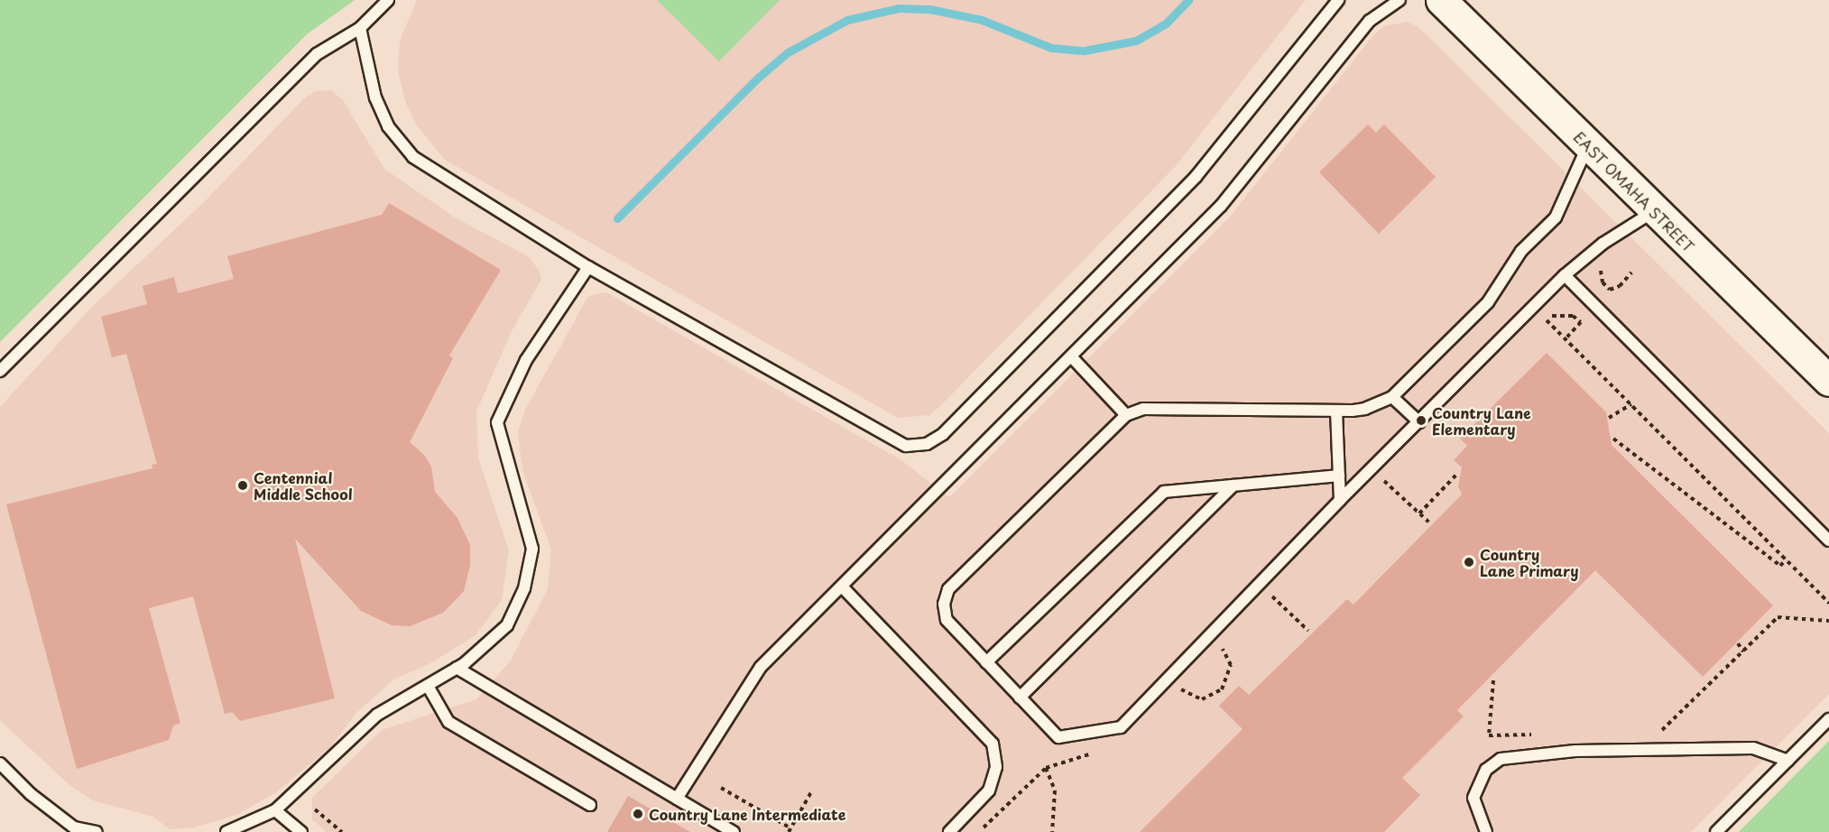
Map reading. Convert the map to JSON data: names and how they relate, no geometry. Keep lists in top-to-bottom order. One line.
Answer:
{"streets":{"main road":["EAST OMAHA STREET"]},"places":["Country Lane Elementary","Centennial Middle School","Country Lane Primary","Country Lane Intermediate"]}
